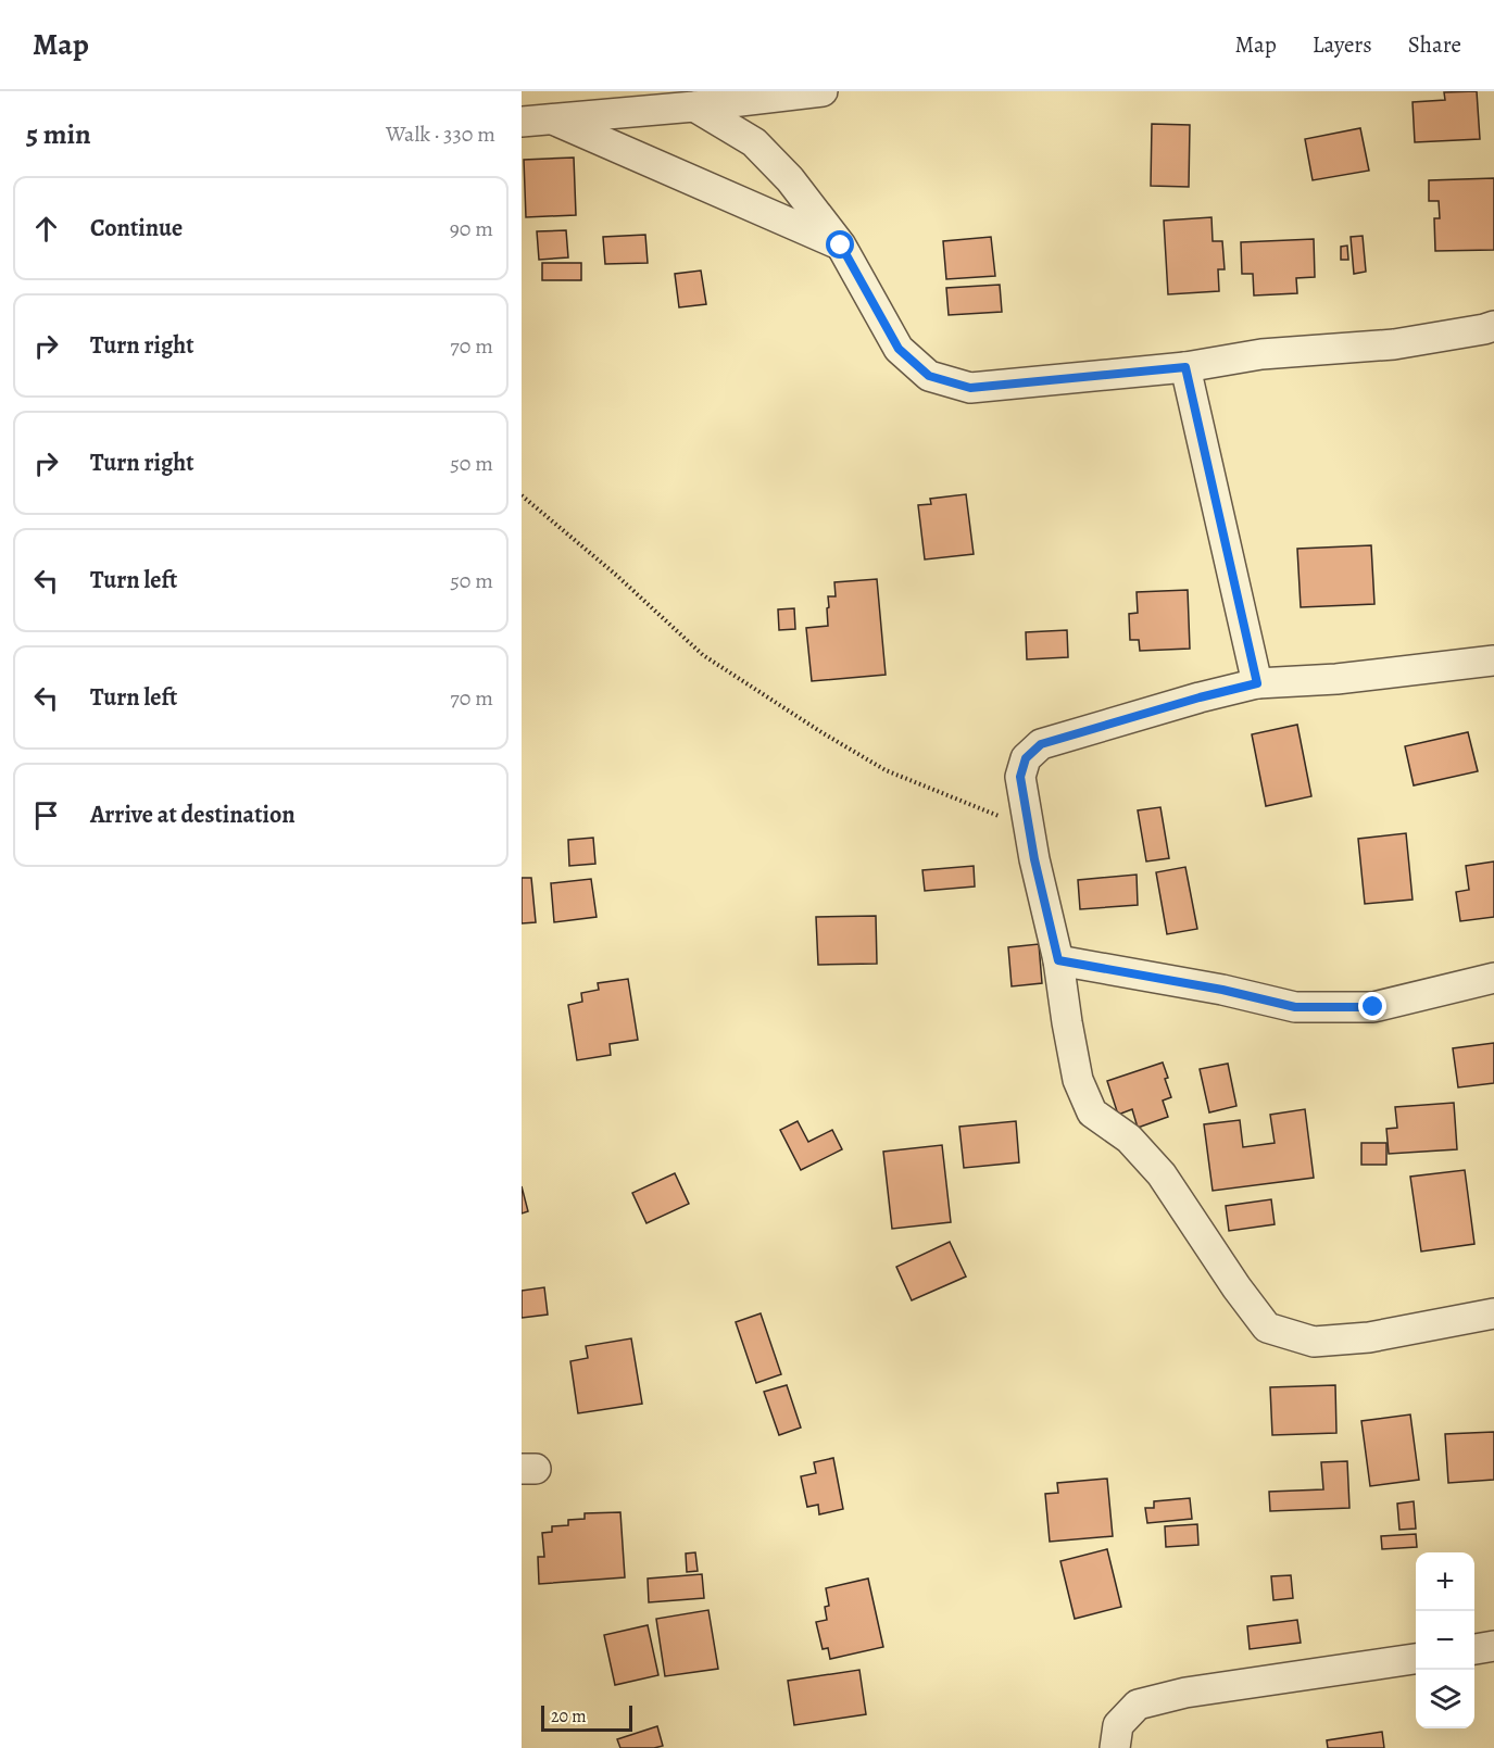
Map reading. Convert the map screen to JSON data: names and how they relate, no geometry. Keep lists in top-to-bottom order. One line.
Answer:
{"scale_bar":"20 m","page":{"header":"Map","nav":["Map","Layers","Share"],"heading":["5 min","Walk · 330 m"],"list":[["Continue","90 m"],["Turn right","70 m"],["Turn right","50 m"],["Turn left","50 m"],["Turn left","70 m"],"Arrive at destination"],"map_buttons":["+","−"],"scale":"20 m"}}
